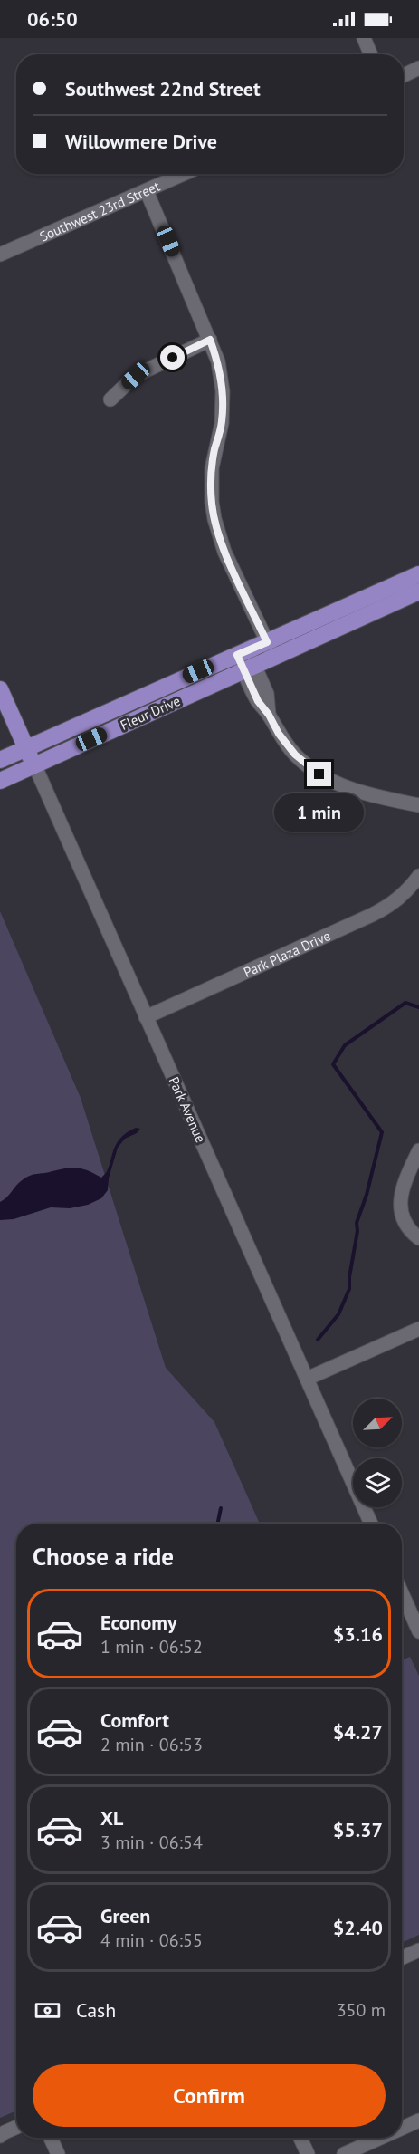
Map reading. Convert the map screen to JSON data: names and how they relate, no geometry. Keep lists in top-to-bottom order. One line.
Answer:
{"streets":{"main road":["Fleur Drive","Park Avenue"],"street":["Southwest 23rd Street","Park Plaza Drive"]},"crossings":[["Fleur Drive","Park Avenue"],["Park Plaza Drive","Park Avenue"]],"north":"top right","page":{"status":"06:50","banner":["Southwest 22nd Street","Willowmere Drive"],"bubble":"1 min","heading":"Choose a ride","list":[{"name":"Economy","note":"1 min · 06:52","value":"$3.16"},{"name":"Comfort","note":"2 min · 06:53","value":"$4.27"},{"name":"XL","note":"3 min · 06:54","value":"$5.37"},{"name":"Green","note":"4 min · 06:55","value":"$2.40"}],"pay":["Cash","350 m"],"buttons":"Confirm"}}
